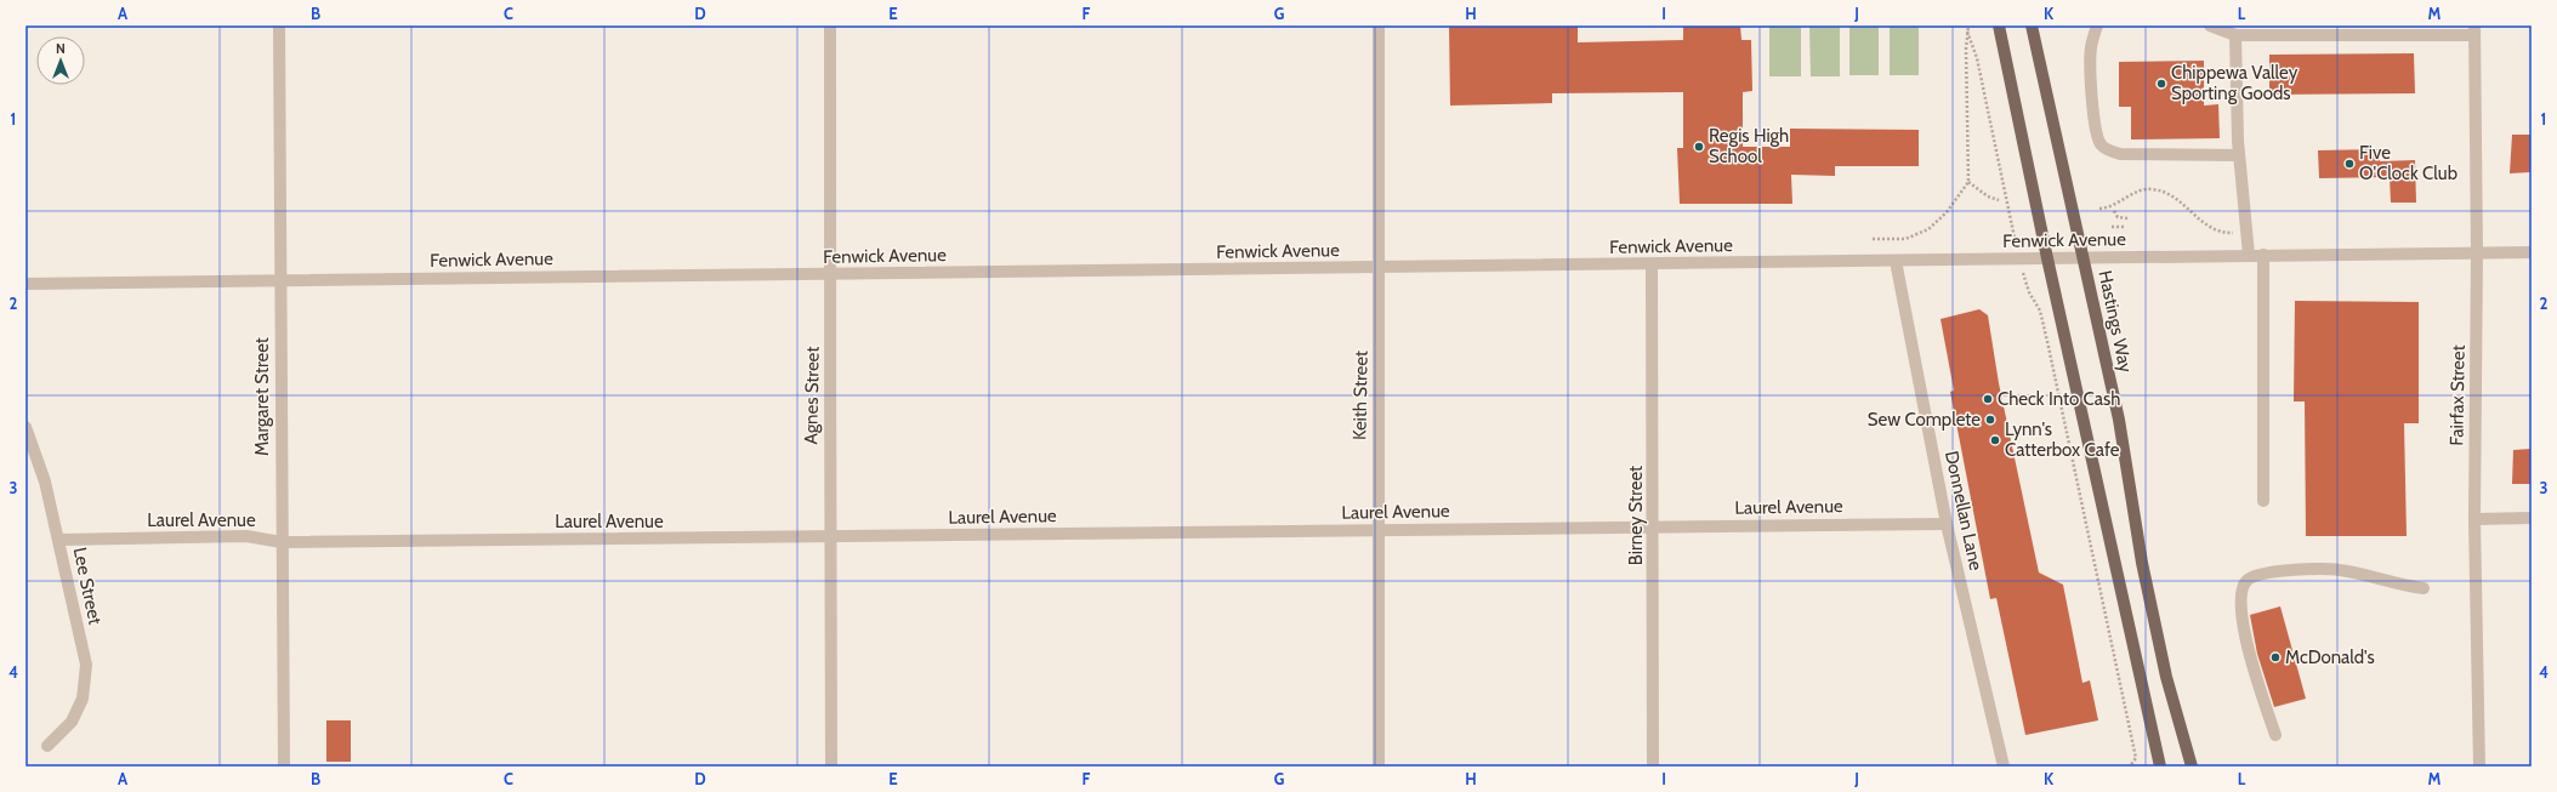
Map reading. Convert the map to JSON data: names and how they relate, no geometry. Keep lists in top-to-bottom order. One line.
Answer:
{"streets":{"main road":["Hastings Way"],"street":["Fenwick Avenue","Agnes Street","Keith Street","Fairfax Street","Margaret Street","Laurel Avenue","Donnellan Lane","Birney Street","Lee Street"]},"crossings":[["Fenwick Avenue","Hastings Way"],["Fenwick Avenue","Agnes Street"],["Fenwick Avenue","Keith Street"],["Fenwick Avenue","Fairfax Street"],["Fenwick Avenue","Margaret Street"],["Fenwick Avenue","Donnellan Lane"],["Fenwick Avenue","Birney Street"],["Agnes Street","Laurel Avenue"],["Keith Street","Laurel Avenue"],["Margaret Street","Laurel Avenue"],["Laurel Avenue","Donnellan Lane"],["Laurel Avenue","Birney Street"],["Laurel Avenue","Lee Street"]],"places":["Chippewa Valley Sporting Goods","Regis High School","Five O'Clock Club","Check Into Cash","Sew Complete","Lynn's Catterbox Cafe","McDonald's"],"north":"top","grid":{"columns":["A","B","C","D","E","F","G","H","I","J","K","L","M"],"rows":["1","2","3","4"]}}
